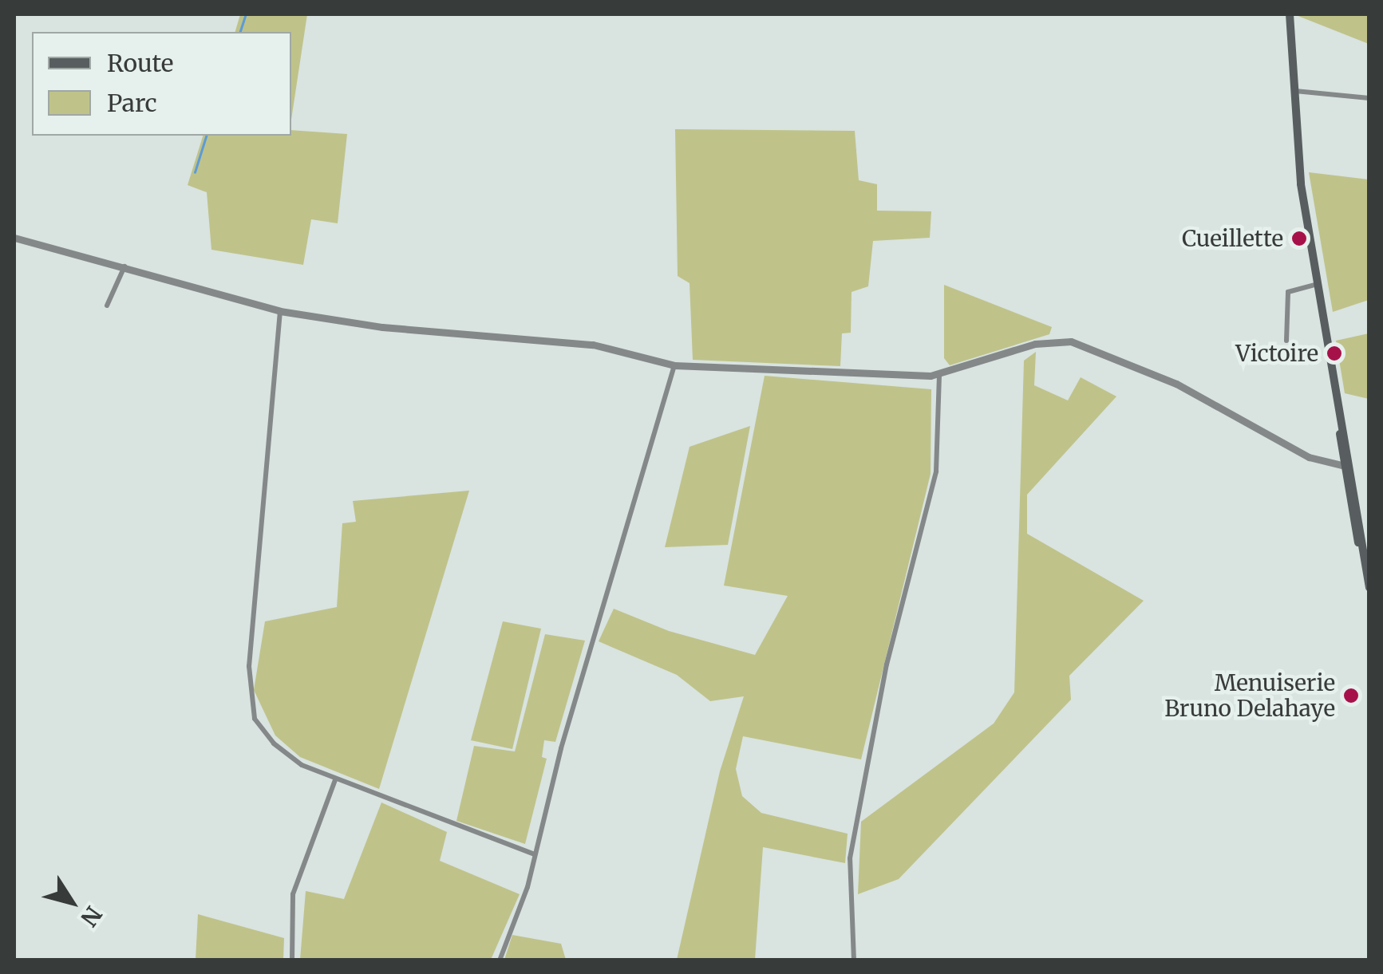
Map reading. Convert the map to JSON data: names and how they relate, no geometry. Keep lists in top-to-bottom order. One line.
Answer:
{"places":["Cueillette","Victoire","Menuiserie Bruno Delahaye"],"legend":["Route","Parc"],"north":"bottom right"}
